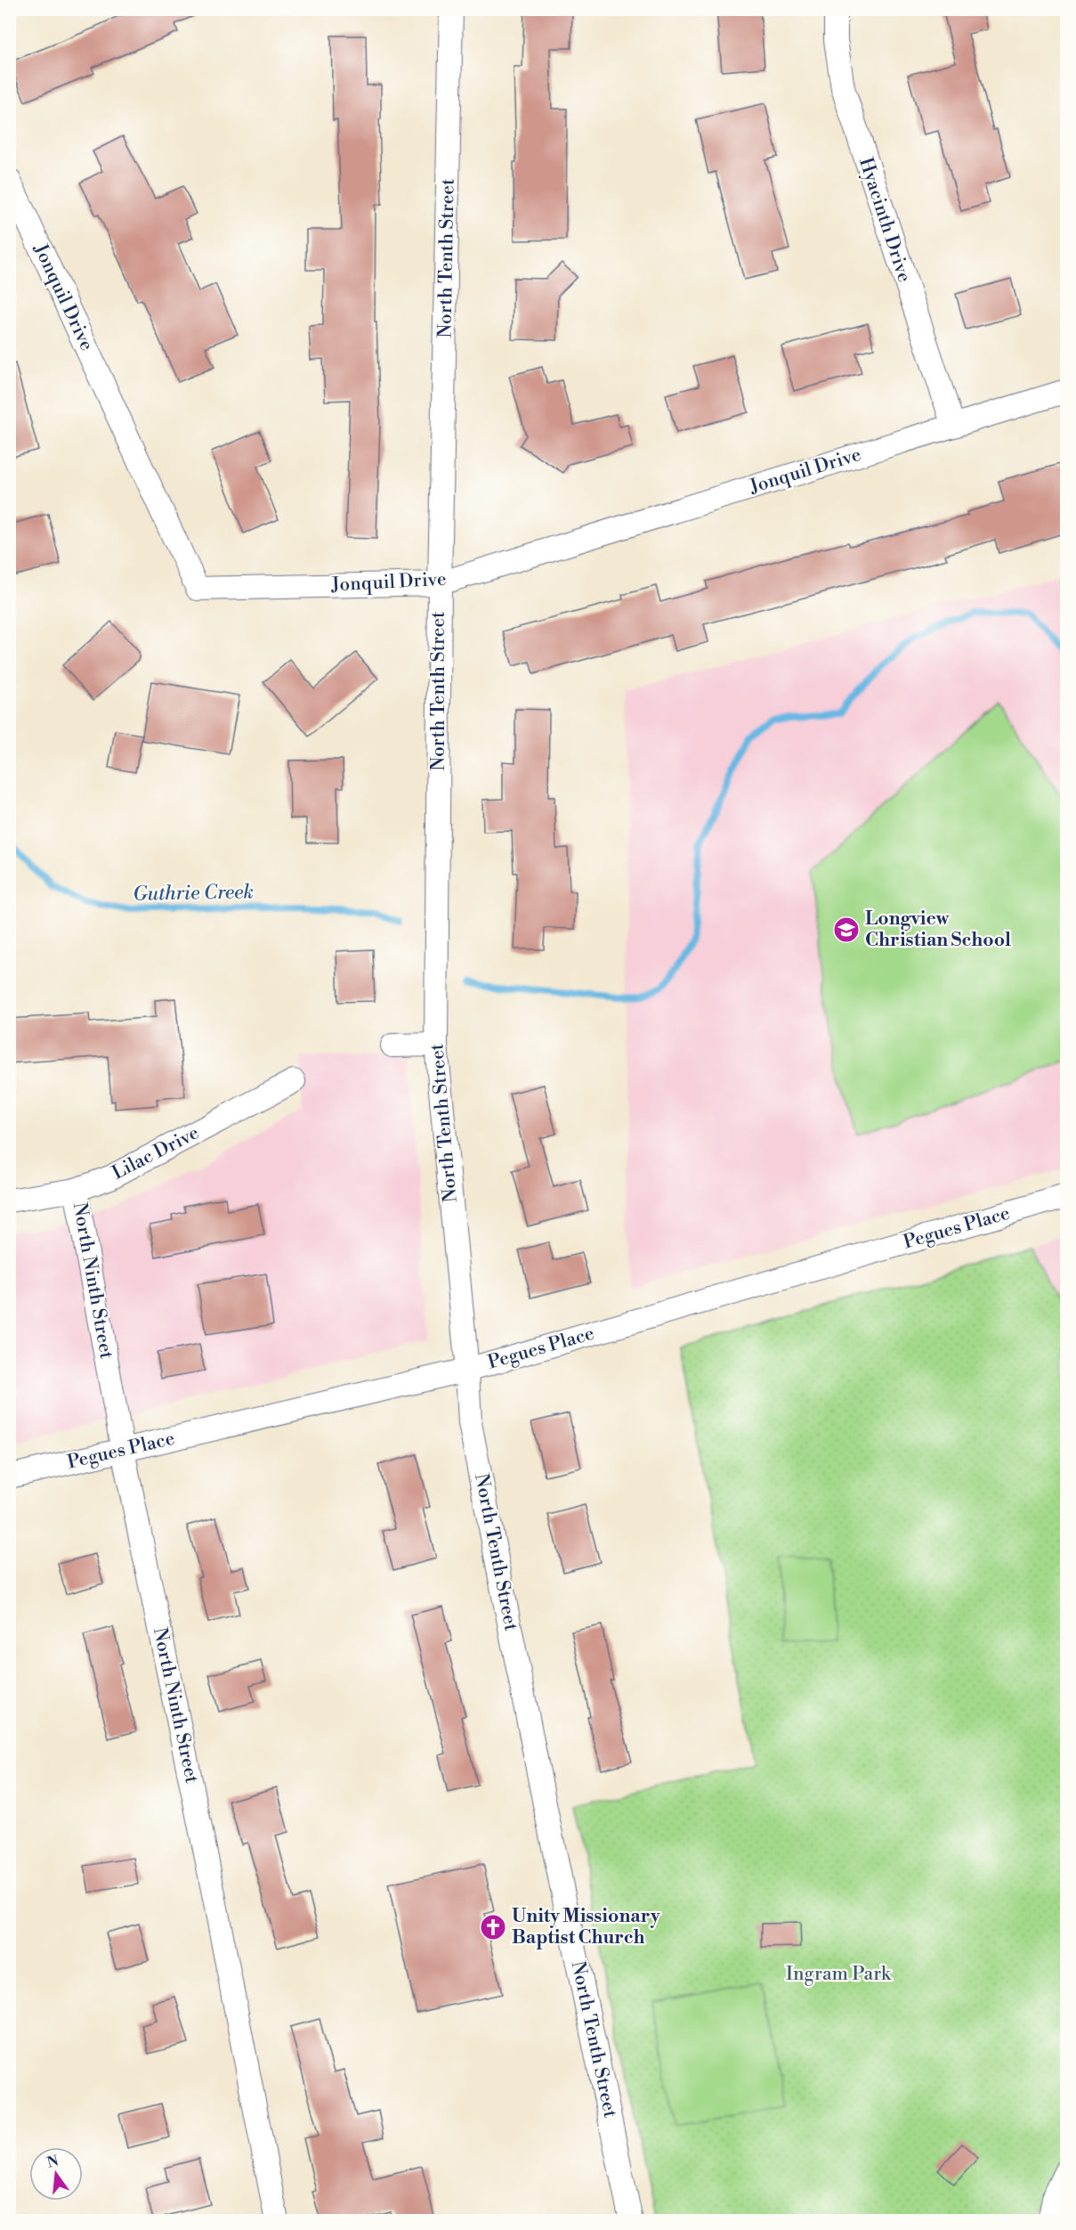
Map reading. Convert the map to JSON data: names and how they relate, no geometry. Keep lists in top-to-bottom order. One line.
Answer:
{"streets":{"street":["Hyacinth Drive","North Tenth Street","Jonquil Drive","Lilac Drive","Pegues Place","North Ninth Street"]},"crossings":[["Hyacinth Drive","Jonquil Drive"],["North Tenth Street","Jonquil Drive"],["North Tenth Street","Pegues Place"],["Lilac Drive","North Ninth Street"],["Pegues Place","North Ninth Street"]],"water":["Guthrie Creek"],"parks":["Ingram Park"],"places":{"school or university":["Longview Christian School"],"church":["Unity Missionary Baptist Church"]},"north":"top"}
